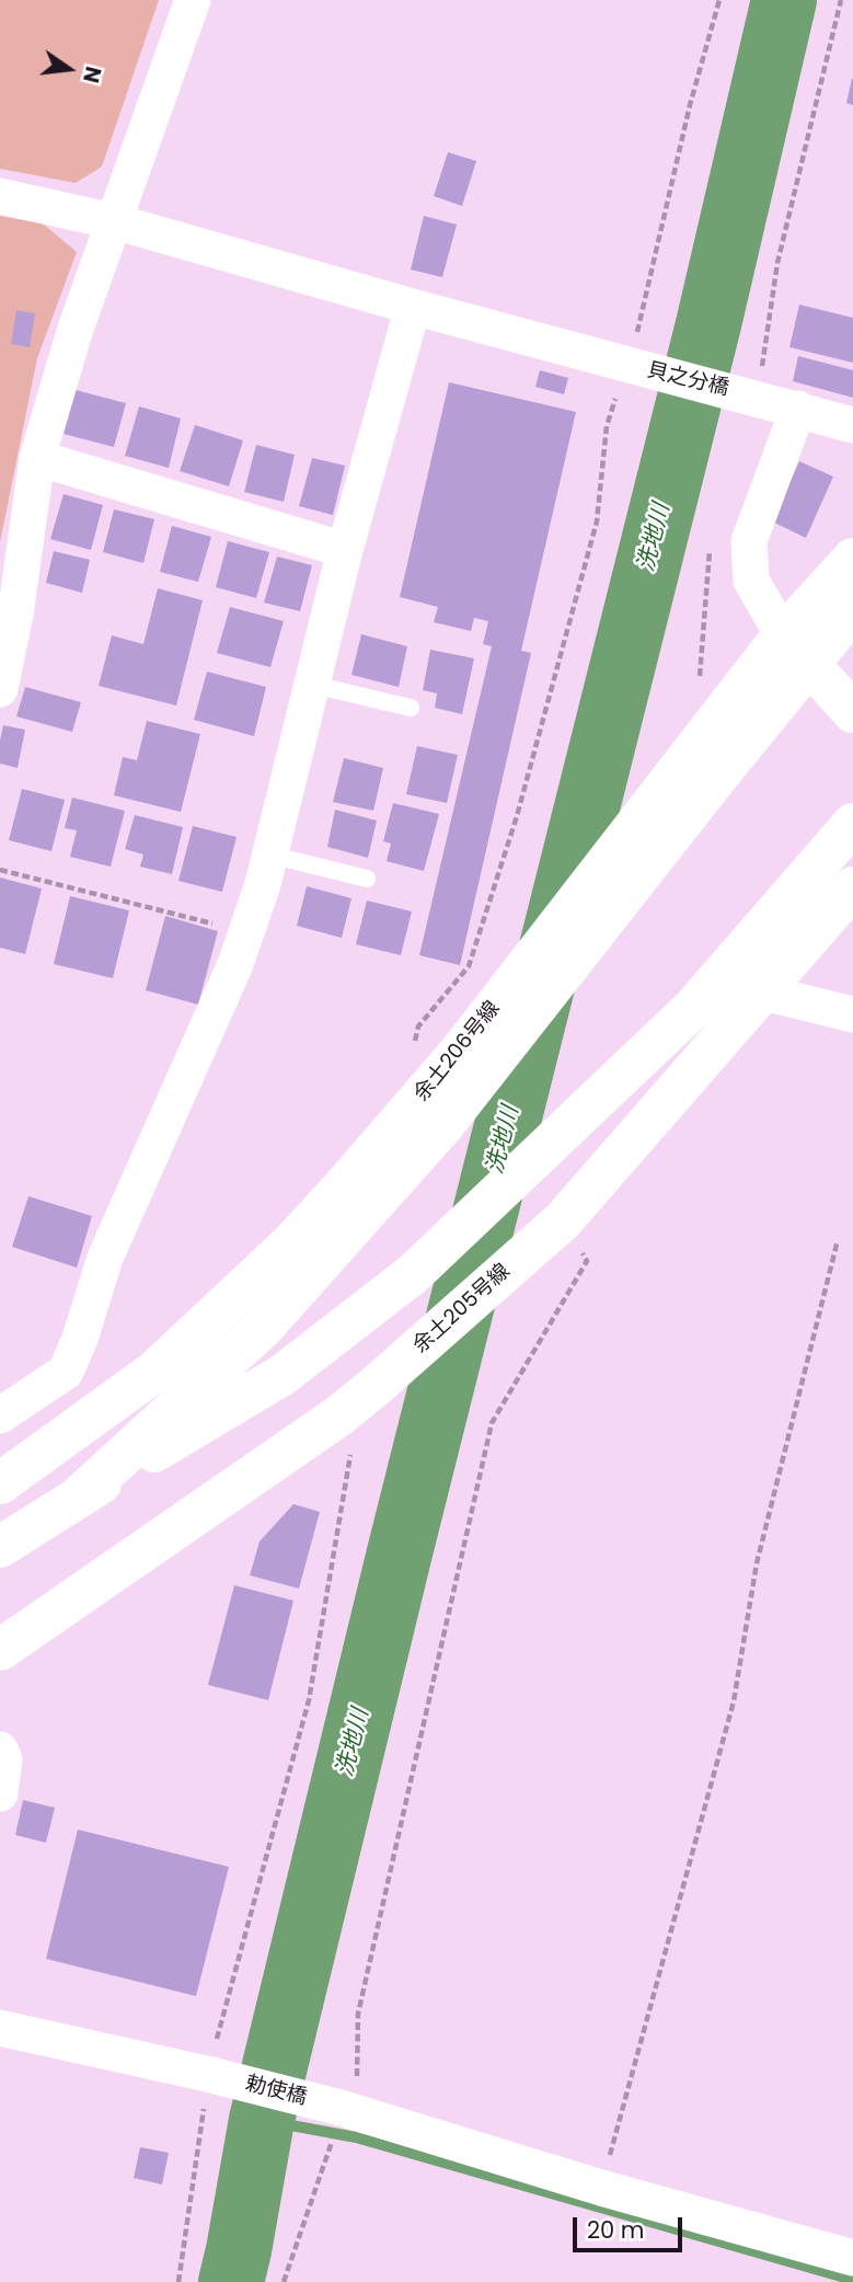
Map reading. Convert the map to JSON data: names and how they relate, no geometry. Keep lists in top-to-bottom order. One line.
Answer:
{"streets":{"main road":["余土206号線","余土205号線"],"street":["貝之分橋","勅使橋"]},"water":["洗地川"],"scale_bar":"20 m","north":"right"}
